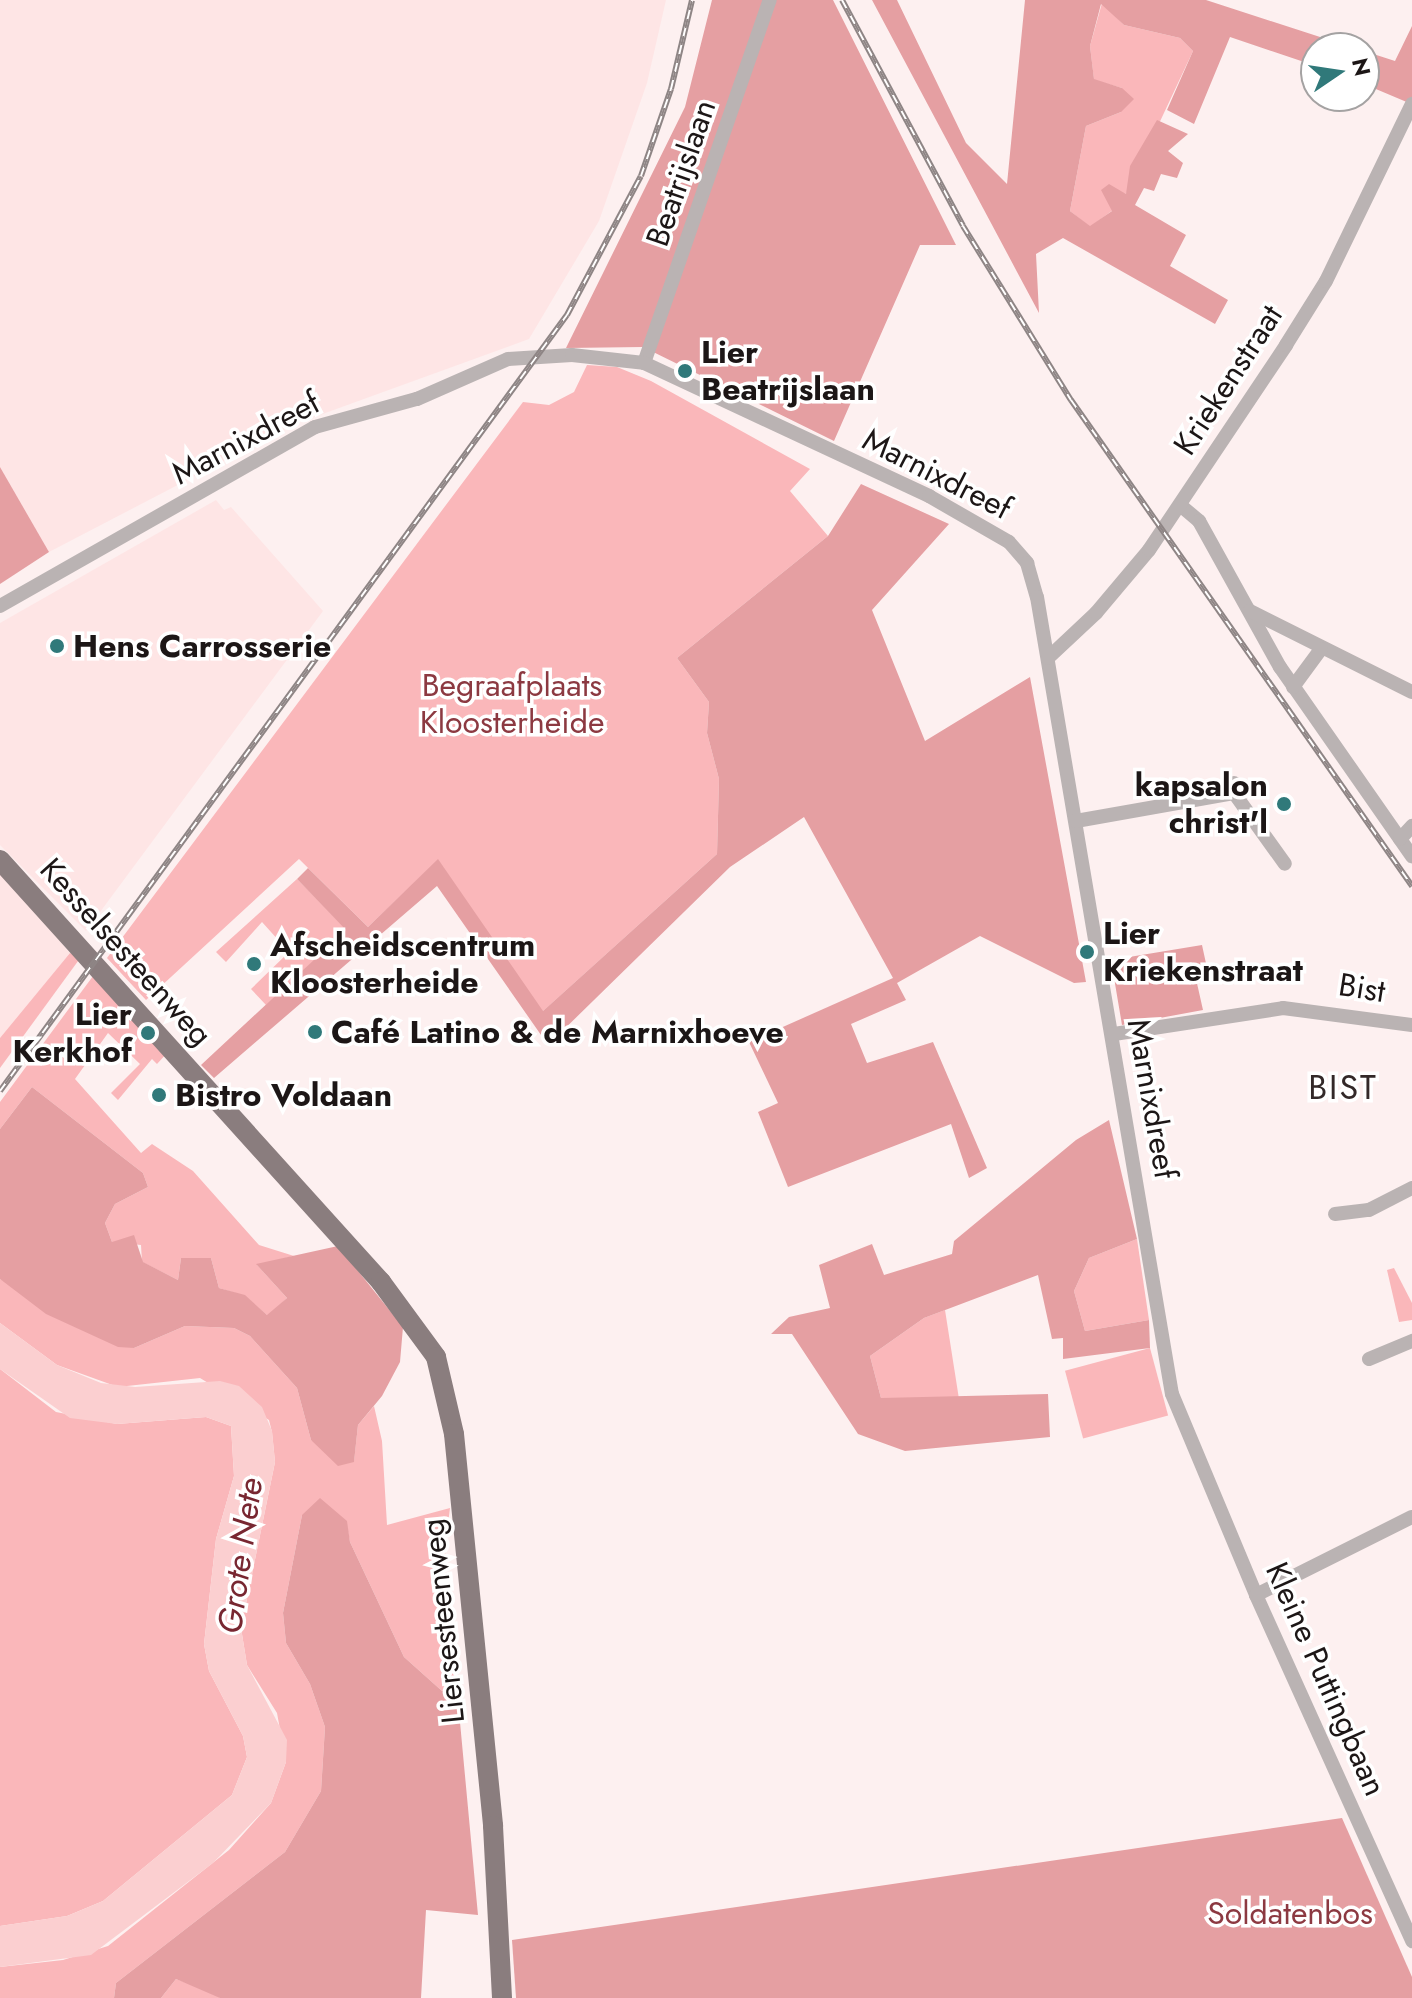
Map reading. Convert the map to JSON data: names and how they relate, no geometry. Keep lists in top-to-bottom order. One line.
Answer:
{"streets":{"main road":["Kesselsesteenweg","Liersesteenweg"],"street":["Beatrijslaan","Kriekenstraat","Marnixdreef","Bist","Kleine Puttingbaan"]},"crossings":[["Beatrijslaan","Marnixdreef"],["Kriekenstraat","Marnixdreef"],["Marnixdreef","Bist"],["Marnixdreef","Kleine Puttingbaan"],["Kesselsesteenweg","Liersesteenweg"]],"districts":["BIST"],"water":["Grote Nete"],"parks":["Begraafplaats Kloosterheide","Soldatenbos"],"places":["Lier Beatrijslaan","Hens Carrosserie","kapsalon christ'l","Lier Kriekenstraat","Afscheidscentrum Kloosterheide","Café Latino & de Marnixhoeve","Lier Kerkhof","Bistro Voldaan"],"north":"right"}
